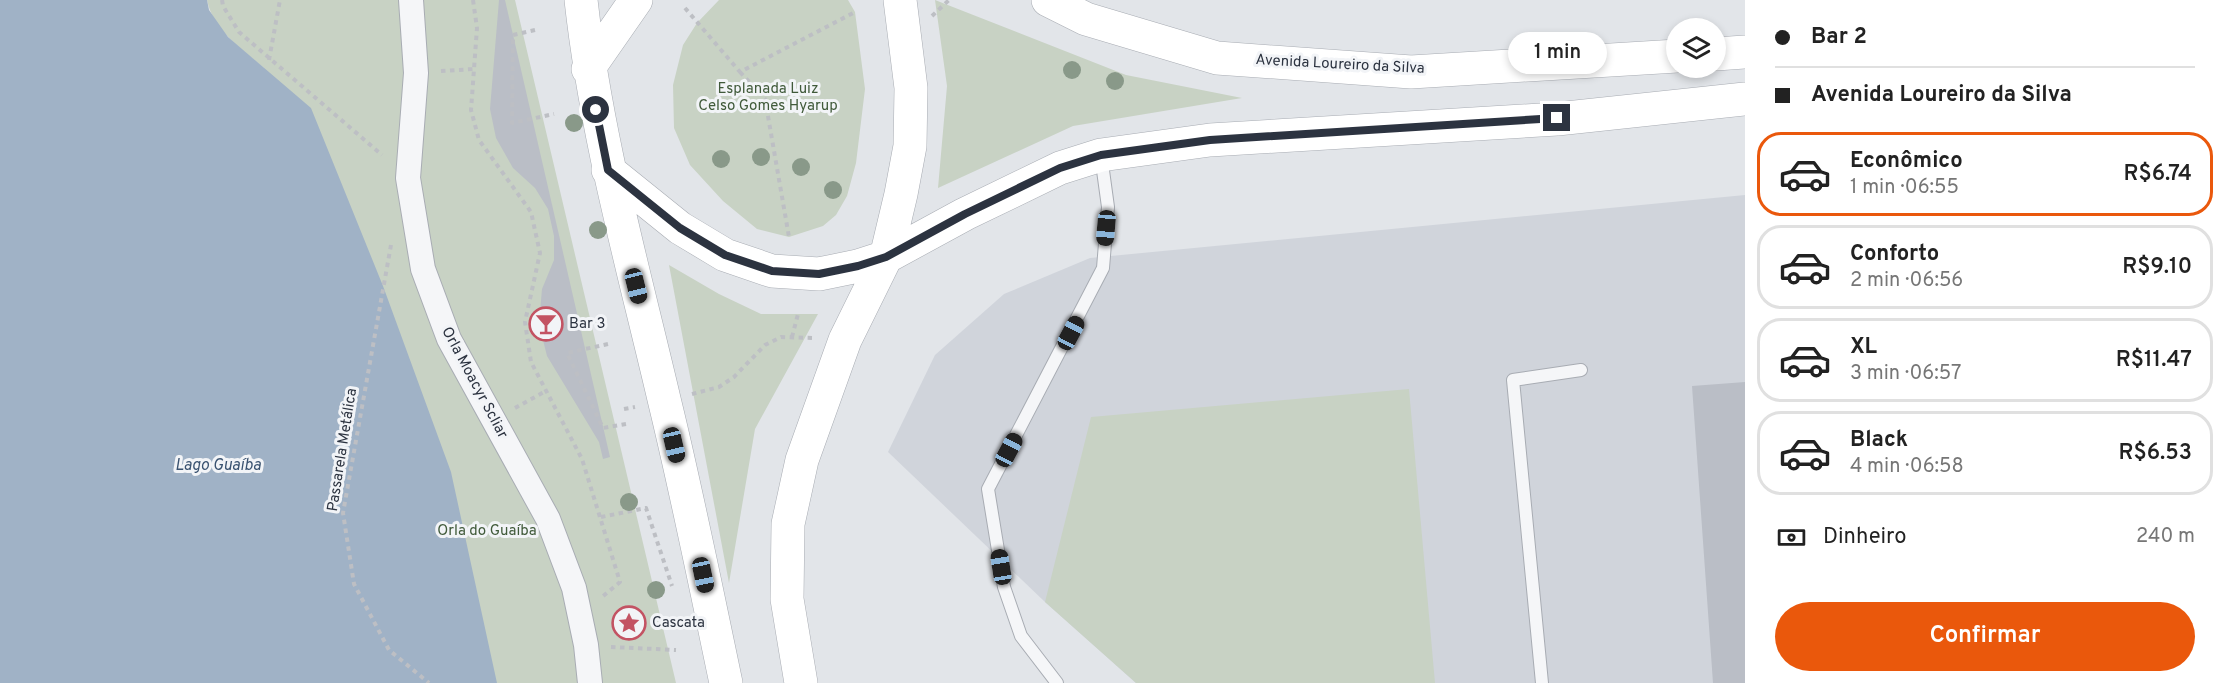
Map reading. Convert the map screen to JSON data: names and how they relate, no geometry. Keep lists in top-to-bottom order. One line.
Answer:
{"streets":{"main road":["Avenida Loureiro da Silva"],"street":["Orla Moacyr Scliar"],"path":["Passarela Metálica"]},"water":["Lago Guaíba"],"parks":["Esplanada Luiz Celso Gomes Hyarup","Orla do Guaíba"],"places":{"bar":["Bar 3"],"place":["Cascata"]},"page":{"banner":["Bar 2","Avenida Loureiro da Silva"],"bubble":"1 min","list":[{"name":"Econômico","note":"1 min · 06:55","value":"R$6.74"},{"name":"Conforto","note":"2 min · 06:56","value":"R$9.10"},{"name":"XL","note":"3 min · 06:57","value":"R$11.47"},{"name":"Black","note":"4 min · 06:58","value":"R$6.53"}],"pay":["Dinheiro","240 m"],"buttons":"Confirmar"}}
